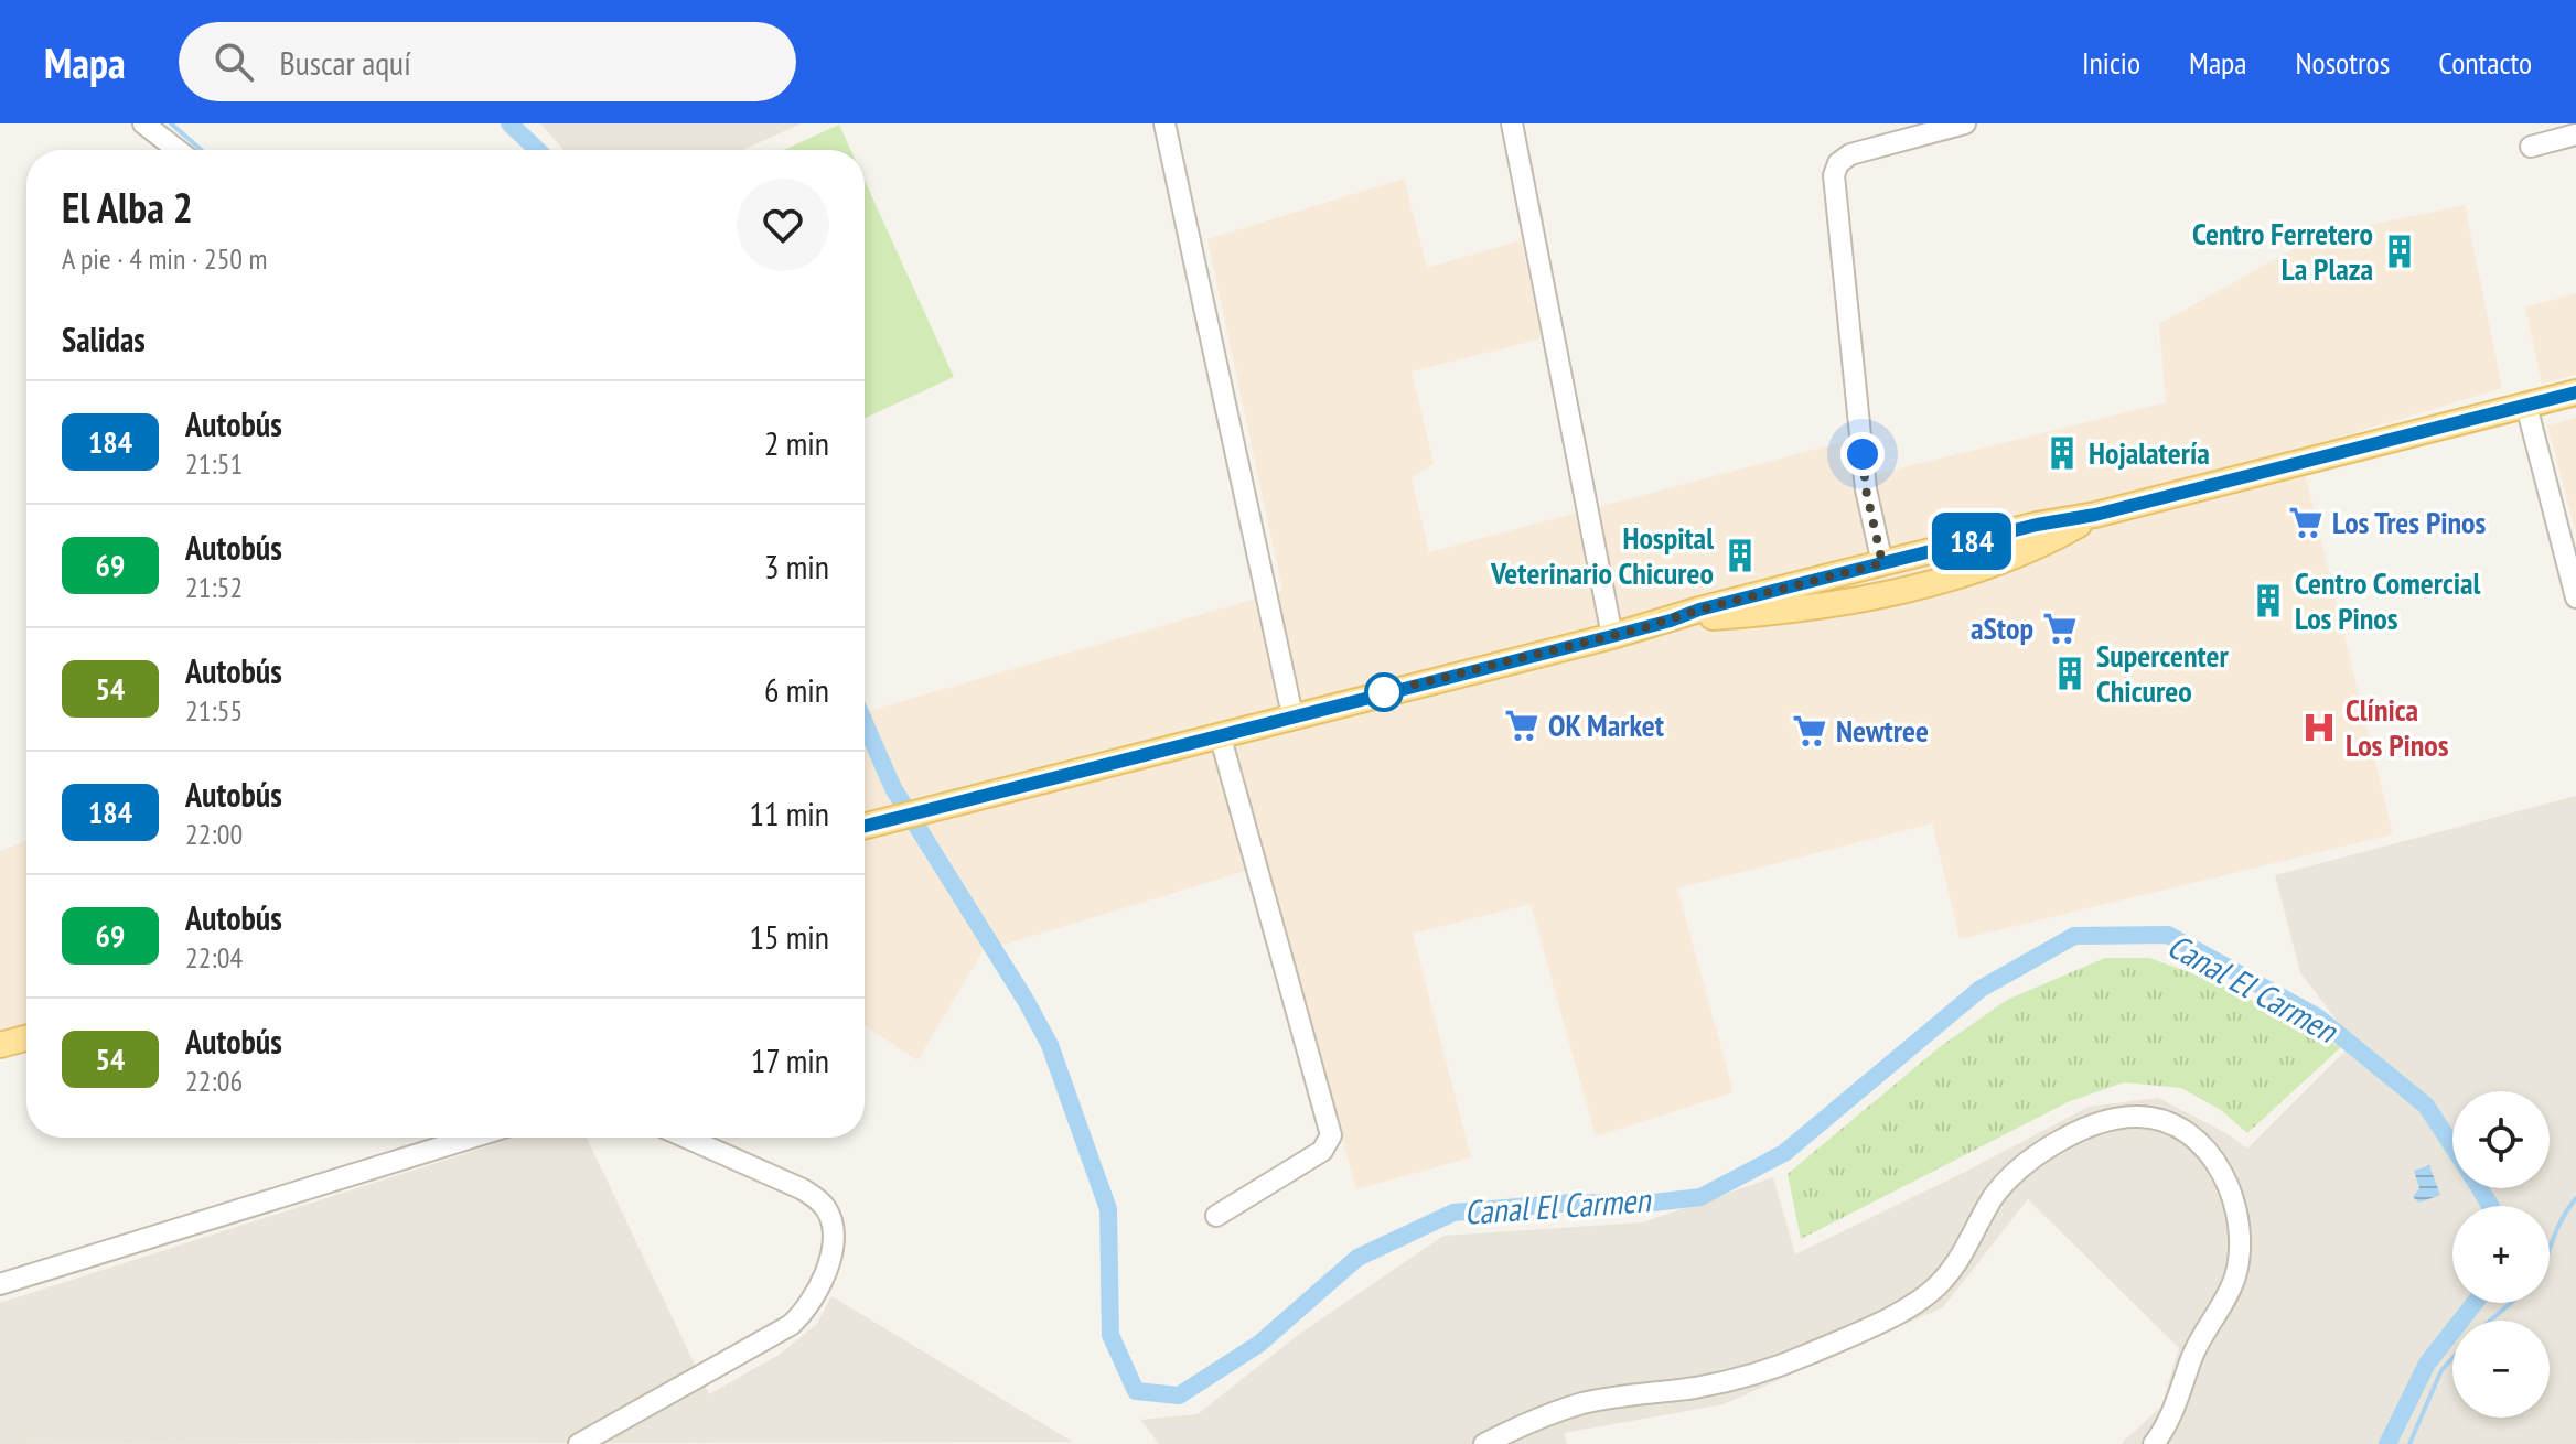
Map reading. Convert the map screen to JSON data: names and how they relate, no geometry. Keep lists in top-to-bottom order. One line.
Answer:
{"water":["Canal El Carmen"],"places":{"building":["Centro Ferretero La Plaza","Hojalatería","Hospital Veterinario Chicureo","Centro Comercial Los Pinos","Supercenter Chicureo"],"supermarket":["Los Tres Pinos","aStop","OK Market","Newtree"],"hospital":["Clínica Los Pinos"]},"lines":["bus line 184"],"page":{"header":"Mapa","search":"Buscar aquí","nav":["Inicio","Mapa","Nosotros","Contacto"],"on_map":"184","heading":[["El Alba 2","A pie · 4 min · 250 m"],"Salidas"],"list":[{"mark":"184","name":"Autobús","note":"21:51","value":"2 min"},{"mark":"69","name":"Autobús","note":"21:52","value":"3 min"},{"mark":"54","name":"Autobús","note":"21:55","value":"6 min"},{"mark":"184","name":"Autobús","note":"22:00","value":"11 min"},{"mark":"69","name":"Autobús","note":"22:04","value":"15 min"},{"mark":"54","name":"Autobús","note":"22:06","value":"17 min"}],"map_buttons":["+","−"]}}
